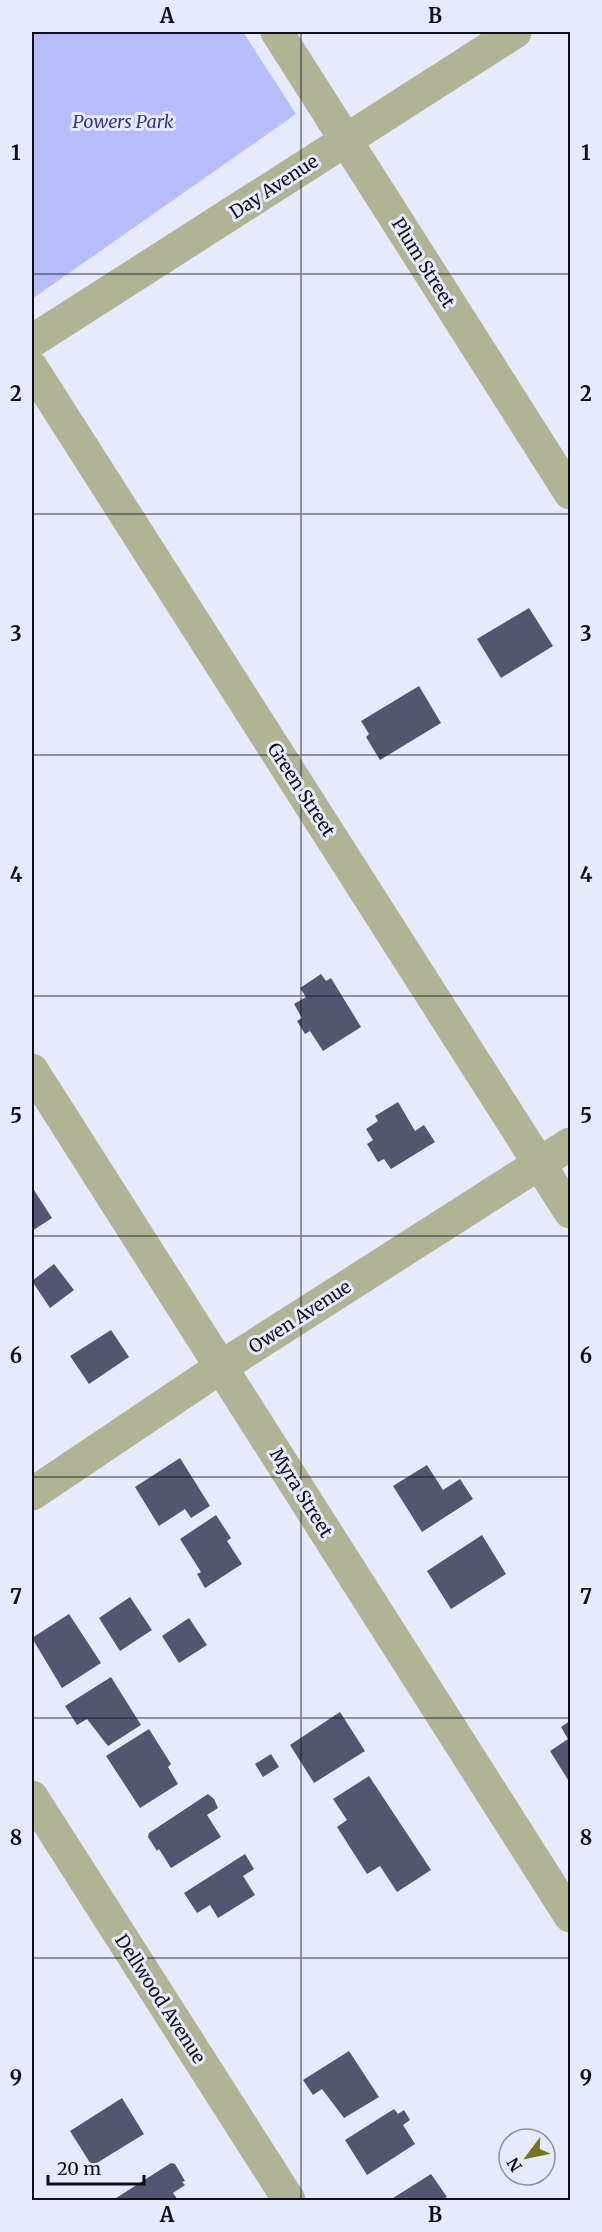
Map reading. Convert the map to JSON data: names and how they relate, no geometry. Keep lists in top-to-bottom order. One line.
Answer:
{"streets":{"street":["Day Avenue","Plum Street","Green Street","Owen Avenue","Myra Street","Dellwood Avenue"]},"crossings":[["Day Avenue","Plum Street"],["Green Street","Owen Avenue"],["Owen Avenue","Myra Street"]],"parks":["Powers Park"],"scale_bar":"20 m","north":"bottom left","grid":{"columns":["A","B"],"rows":["1","2","3","4","5","6","7","8","9"]}}
